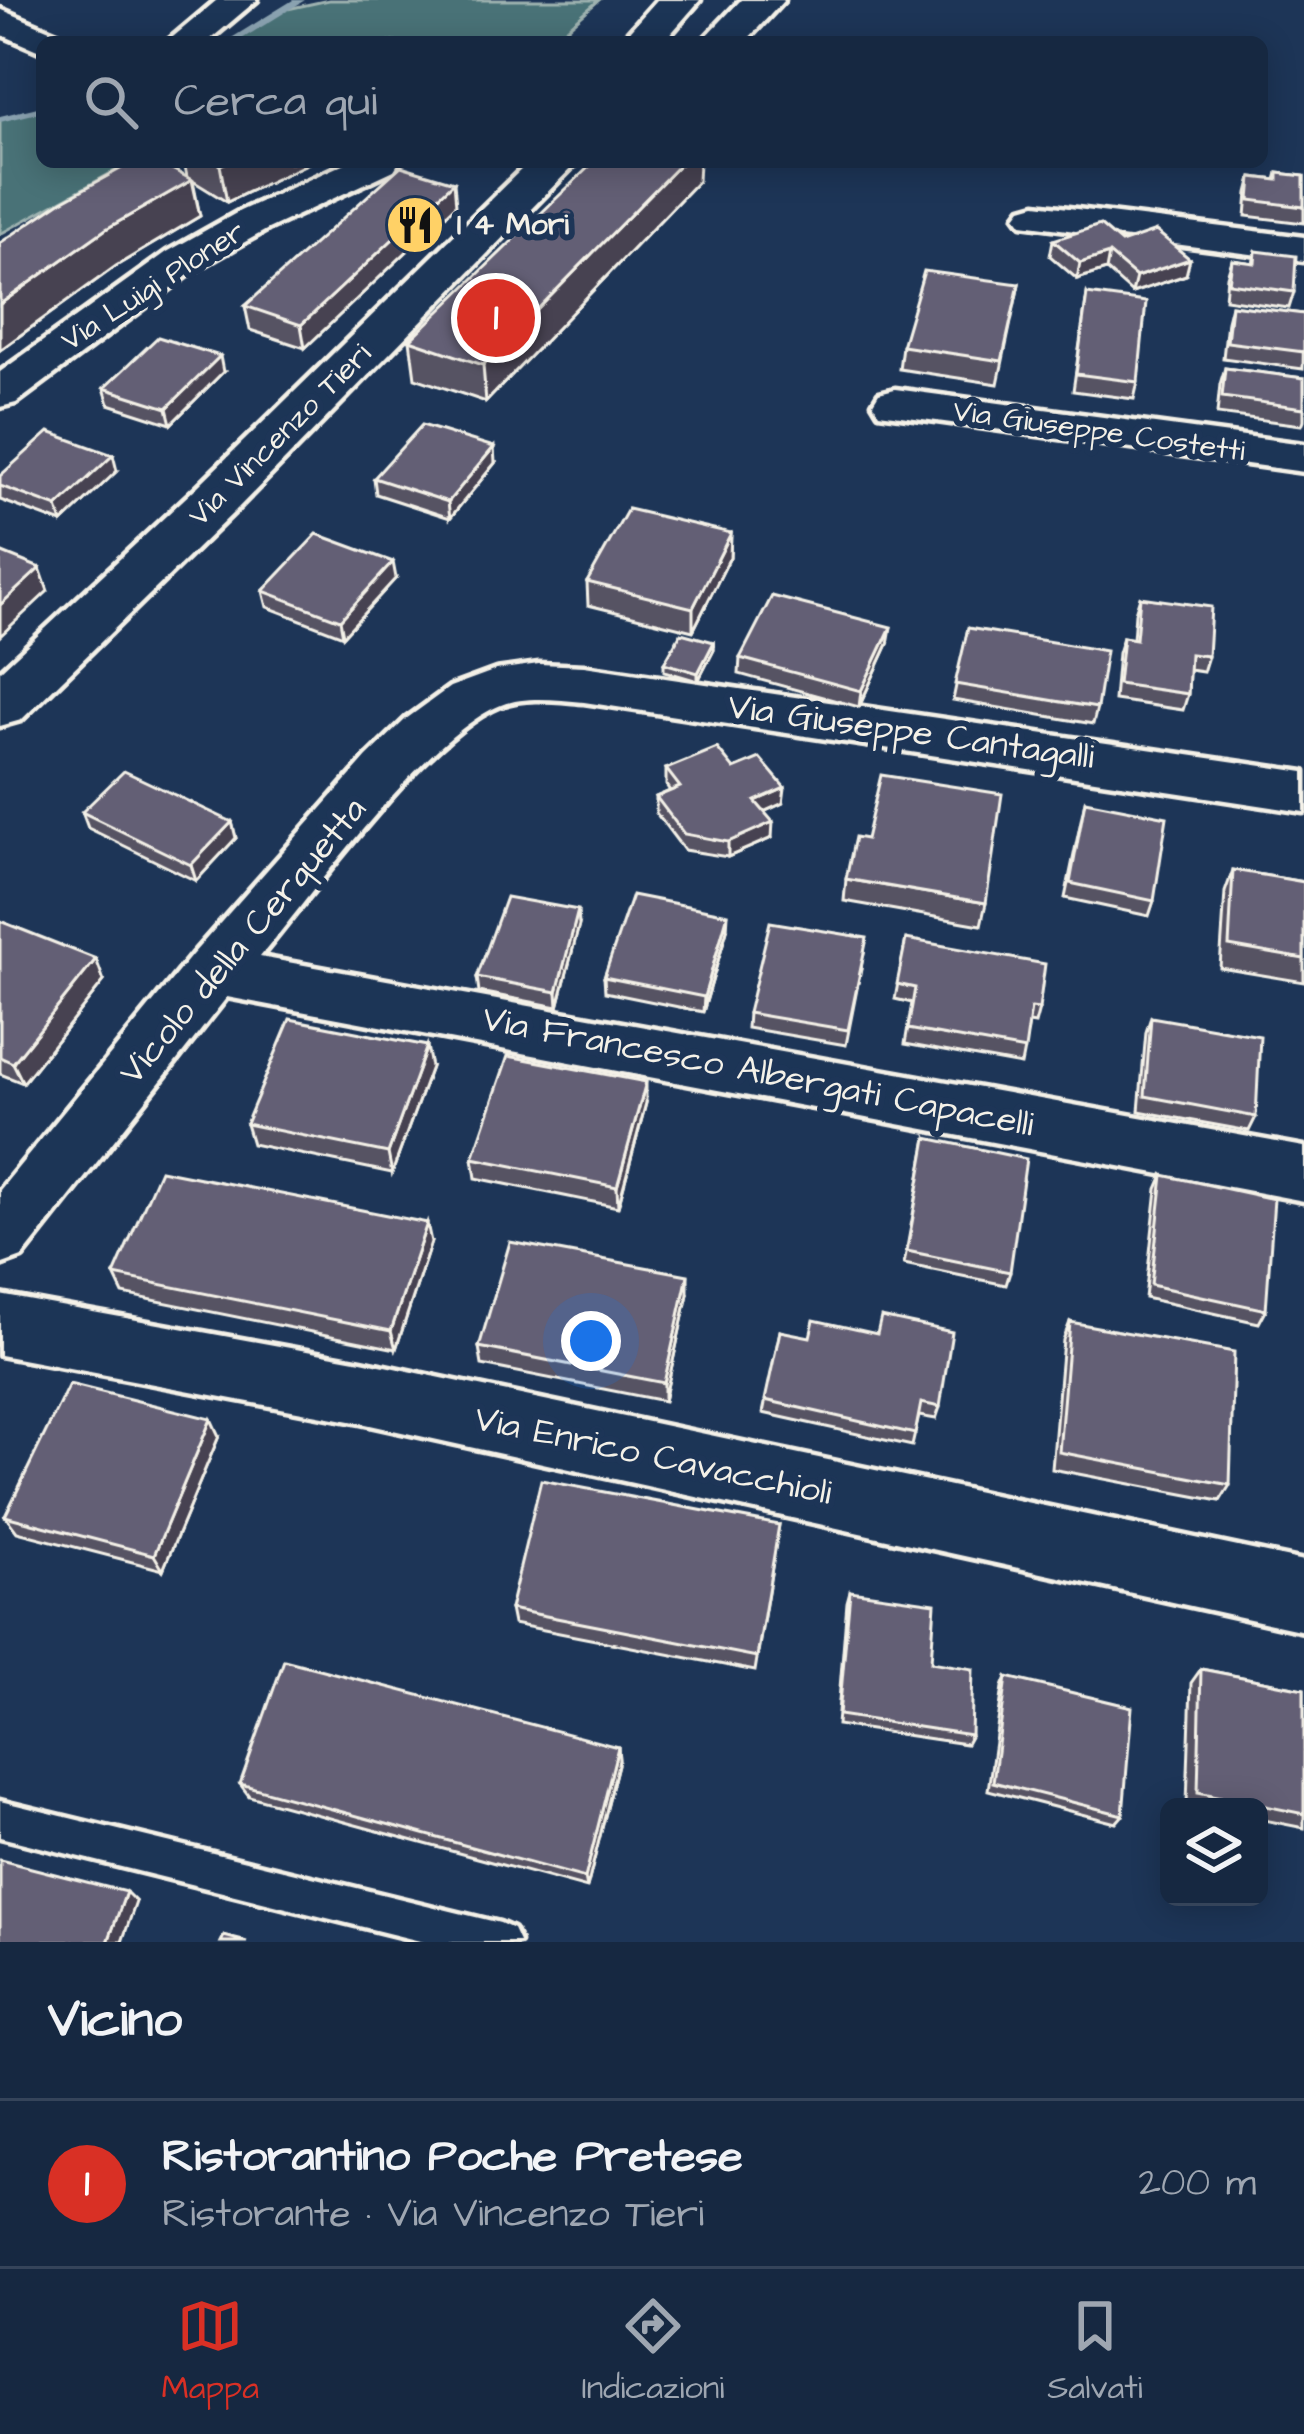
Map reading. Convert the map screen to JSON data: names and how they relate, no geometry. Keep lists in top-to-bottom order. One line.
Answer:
{"streets":{"street":["Via Luigi Ploner","Via Giuseppe Costetti","Via Vincenzo Tieri","Via Giuseppe Cantagalli","Vicolo della Cerquetta","Via Francesco Albergati Capacelli","Via Enrico Cavacchioli"]},"crossings":[["Via Giuseppe Cantagalli","Vicolo della Cerquetta"],["Vicolo della Cerquetta","Via Francesco Albergati Capacelli"]],"places":{"restaurant":["I 4 Mori"]},"page":{"search":"Cerca qui","pins":"1","heading":"Vicino","list":[{"mark":"1","name":"Ristorantino Poche Pretese","note":"Ristorante · Via Vincenzo Tieri","value":"200 m"}],"nav":["Mappa","Indicazioni","Salvati"]}}
